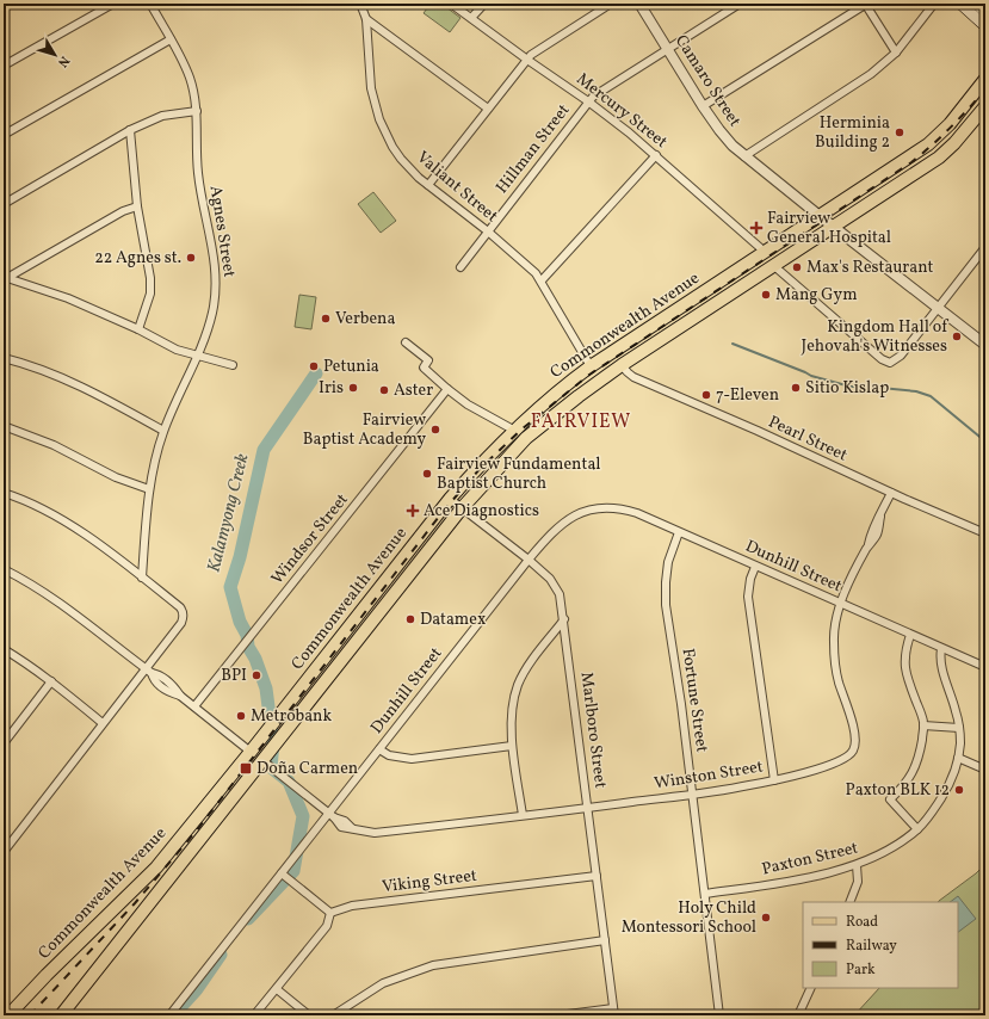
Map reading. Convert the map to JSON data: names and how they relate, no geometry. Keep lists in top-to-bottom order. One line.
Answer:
{"streets":{"main road":["Commonwealth Avenue"],"street":["Camaro Street","Mercury Street","Hillman Street","Valiant Street","Agnes Street","Pearl Street","Windsor Street","Dunhill Street","Fortune Street","Marlboro Street","Winston Street","Paxton Street","Viking Street"]},"crossings":[["Camaro Street","Hillman Street"],["Camaro Street","Commonwealth Avenue"],["Mercury Street","Hillman Street"],["Mercury Street","Commonwealth Avenue"],["Hillman Street","Valiant Street"],["Valiant Street","Commonwealth Avenue"],["Commonwealth Avenue","Pearl Street"],["Commonwealth Avenue","Marlboro Street"],["Commonwealth Avenue","Winston Street"],["Pearl Street","Winston Street"],["Dunhill Street","Fortune Street"],["Dunhill Street","Marlboro Street"],["Dunhill Street","Winston Street"],["Dunhill Street","Paxton Street"],["Fortune Street","Winston Street"],["Fortune Street","Paxton Street"],["Marlboro Street","Winston Street"],["Marlboro Street","Viking Street"]],"districts":["FAIRVIEW"],"water":["Kalamyong Creek"],"places":{"other":["Herminia Building 2","22 Agnes st.","Max's Restaurant","Mang Gym","Verbena","Kingdom Hall of Jehovah's Witnesses","Petunia","Iris","Sitio Kislap","Aster","7-Eleven","Fairview Baptist Academy","Fairview Fundamental Baptist Church","Datamex","BPI","Metrobank","Paxton BLK 12","Holy Child Montessori School"],"health":["Fairview General Hospital","Ace Diagnostics"],"transit":["Doña Carmen"]},"legend":["Road","Railway","Park"],"north":"bottom right"}
